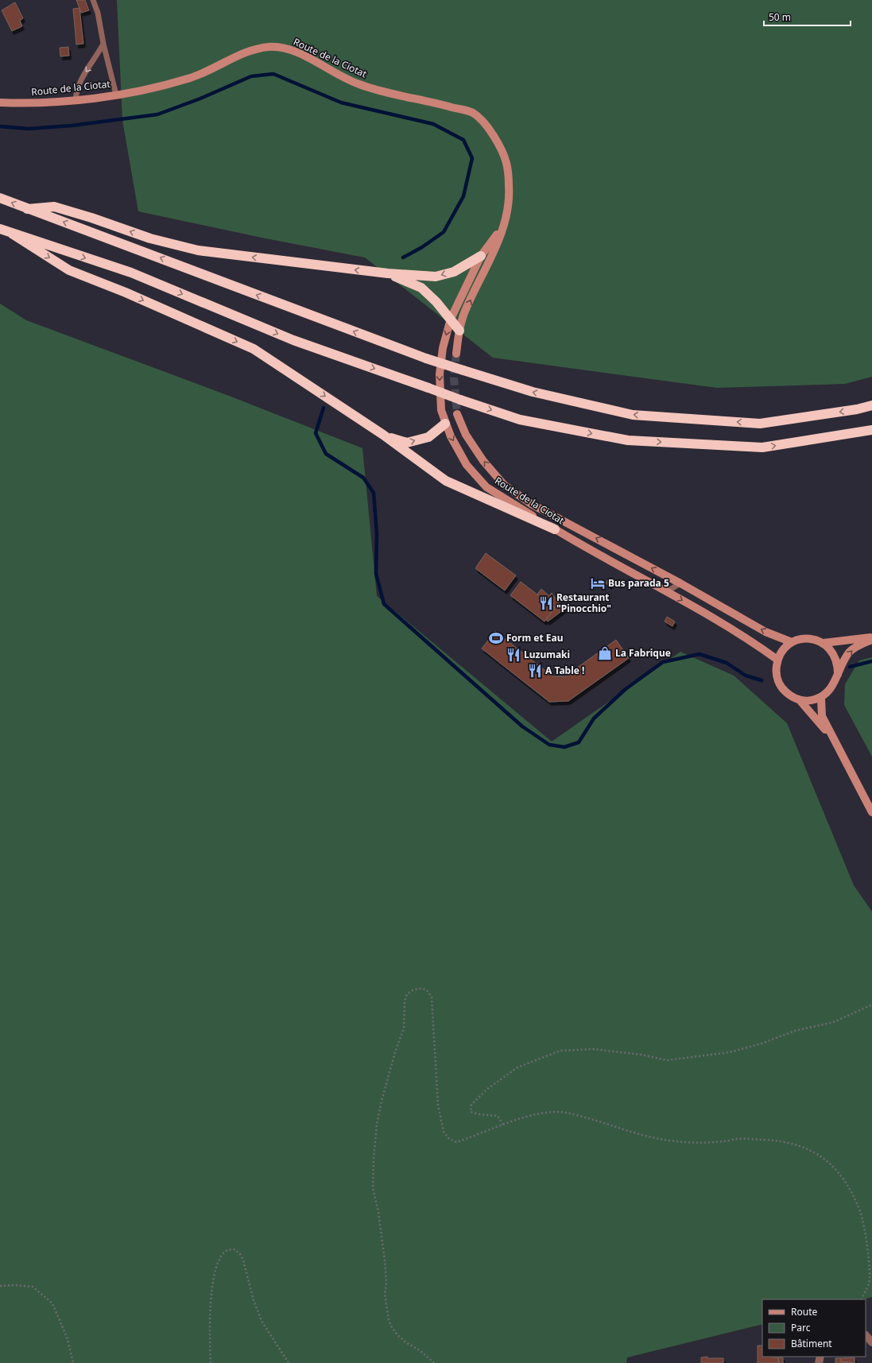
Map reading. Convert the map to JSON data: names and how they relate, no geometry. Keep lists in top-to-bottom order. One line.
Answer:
{"streets":{"main road":["Route de la Ciotat"]},"places":{"hotel":["Bus parada 5"],"restaurant":["Restaurant \"Pinocchio\"","Luzumaki","A Table !"],"sports":["Form et Eau"],"shop":["La Fabrique"]},"legend":["Route","Parc","Bâtiment"],"scale_bar":"50 m"}
